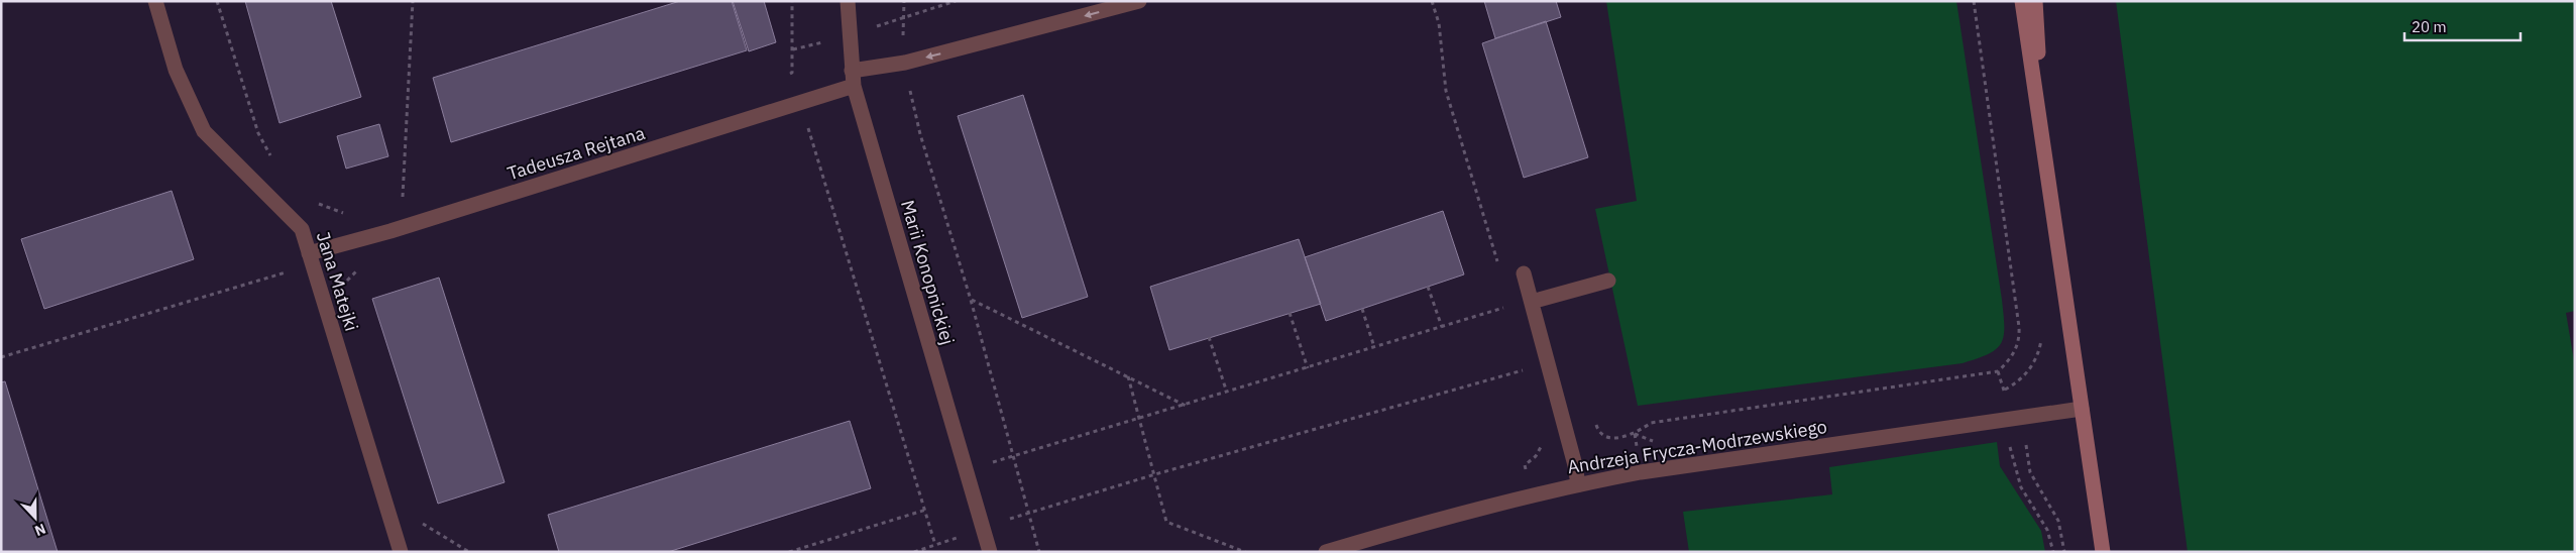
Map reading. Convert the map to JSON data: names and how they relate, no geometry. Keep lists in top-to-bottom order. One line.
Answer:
{"streets":{"street":["Tadeusza Rejtana","Marii Konopnickiej","Jana Matejki","Andrzeja Frycza-Modrzewskiego"]},"crossings":[["Tadeusza Rejtana","Marii Konopnickiej"],["Tadeusza Rejtana","Jana Matejki"]],"scale_bar":"20 m","north":"bottom"}
